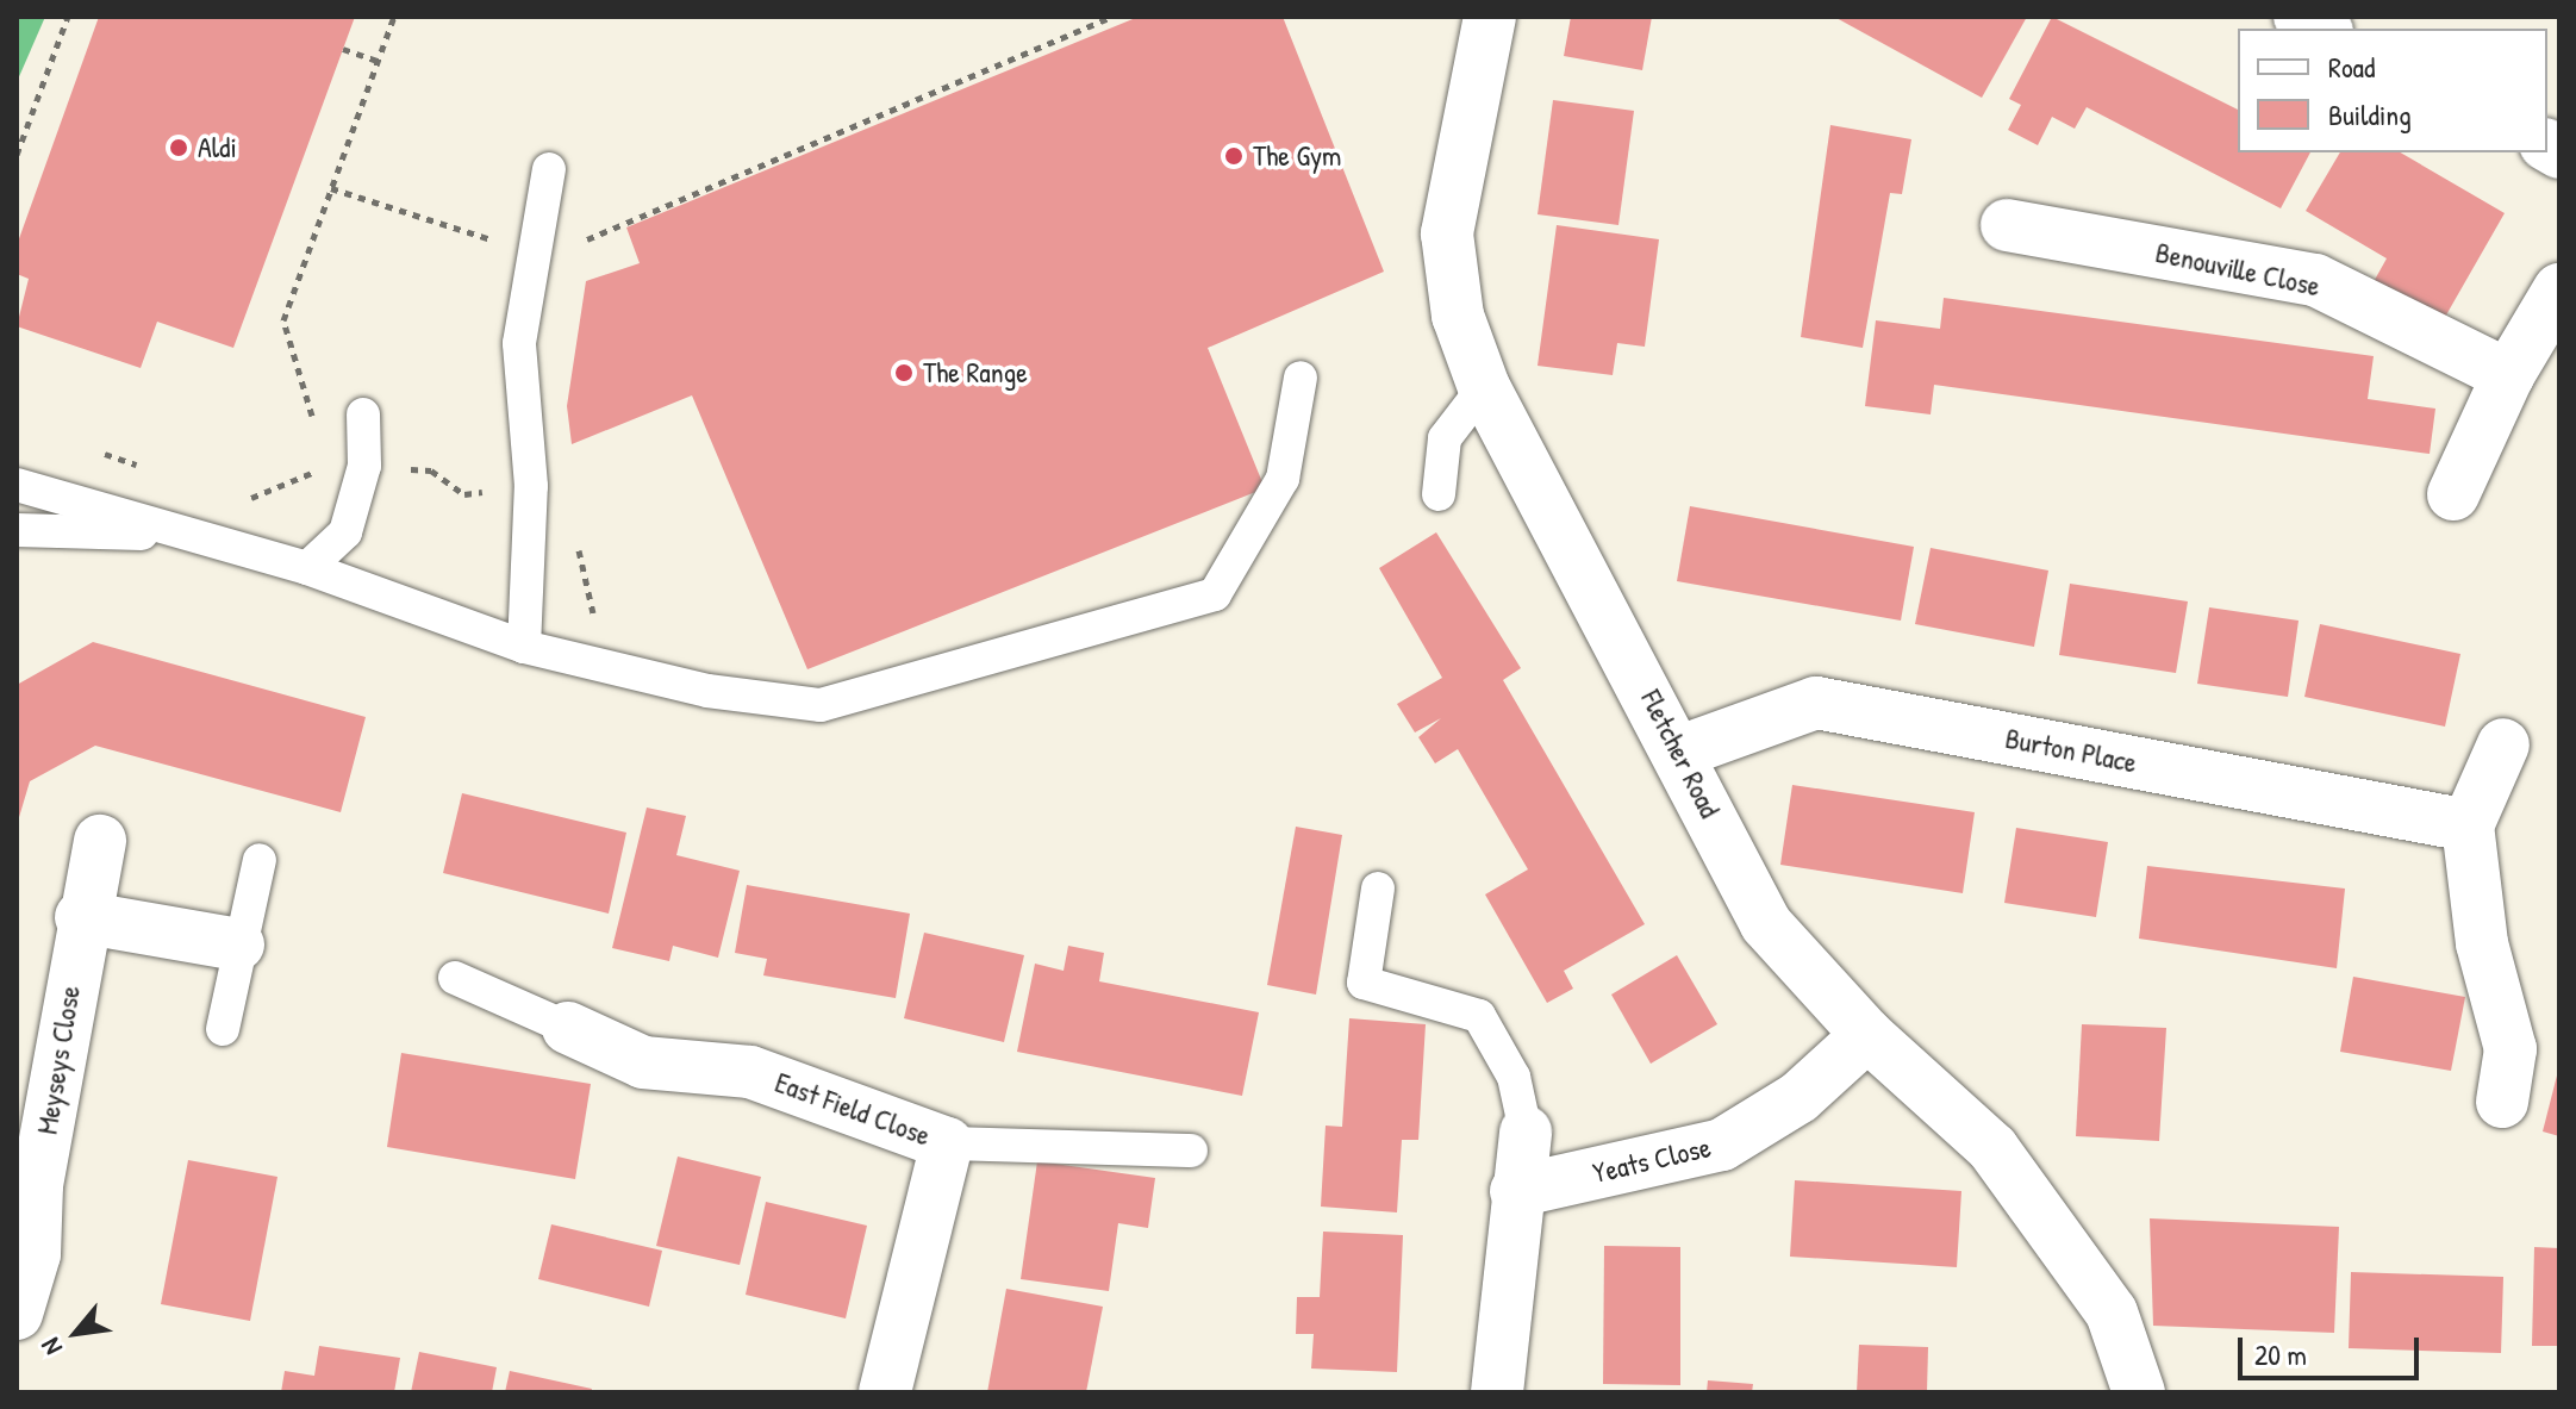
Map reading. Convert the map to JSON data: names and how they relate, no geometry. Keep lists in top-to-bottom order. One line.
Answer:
{"streets":{"street":["Benouville Close","Burton Place","Fletcher Road","Meyseys Close","East Field Close","Yeats Close"]},"crossings":[["Burton Place","Fletcher Road"],["Fletcher Road","Yeats Close"]],"places":["Aldi","The Gym","The Range"],"legend":["Road","Building"],"scale_bar":"20 m","north":"bottom left"}
